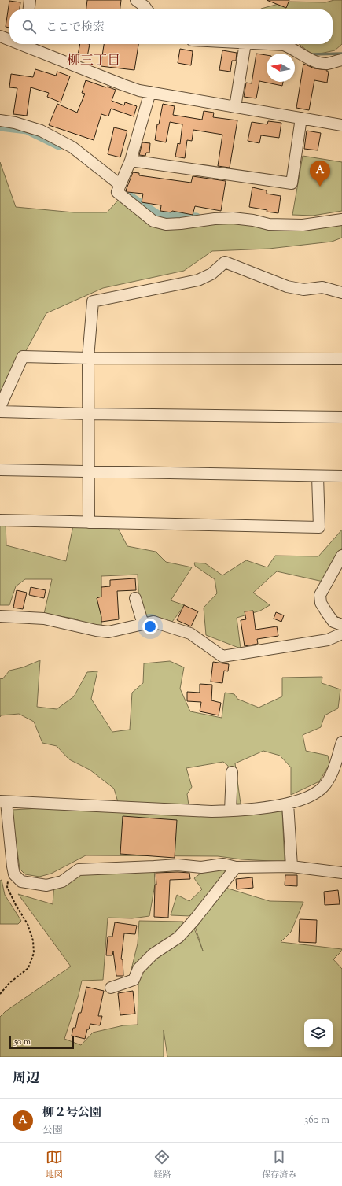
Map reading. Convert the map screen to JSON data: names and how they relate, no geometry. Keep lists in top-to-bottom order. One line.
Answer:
{"districts":["柳三丁目"],"scale_bar":"50 m","north":"left","page":{"search":"ここで検索","pins":"A","scale":"50 m","heading":"周辺","list":[{"mark":"A","name":"柳２号公園","note":"公園","value":"360 m"}],"nav":["地図","経路","保存済み"]}}
